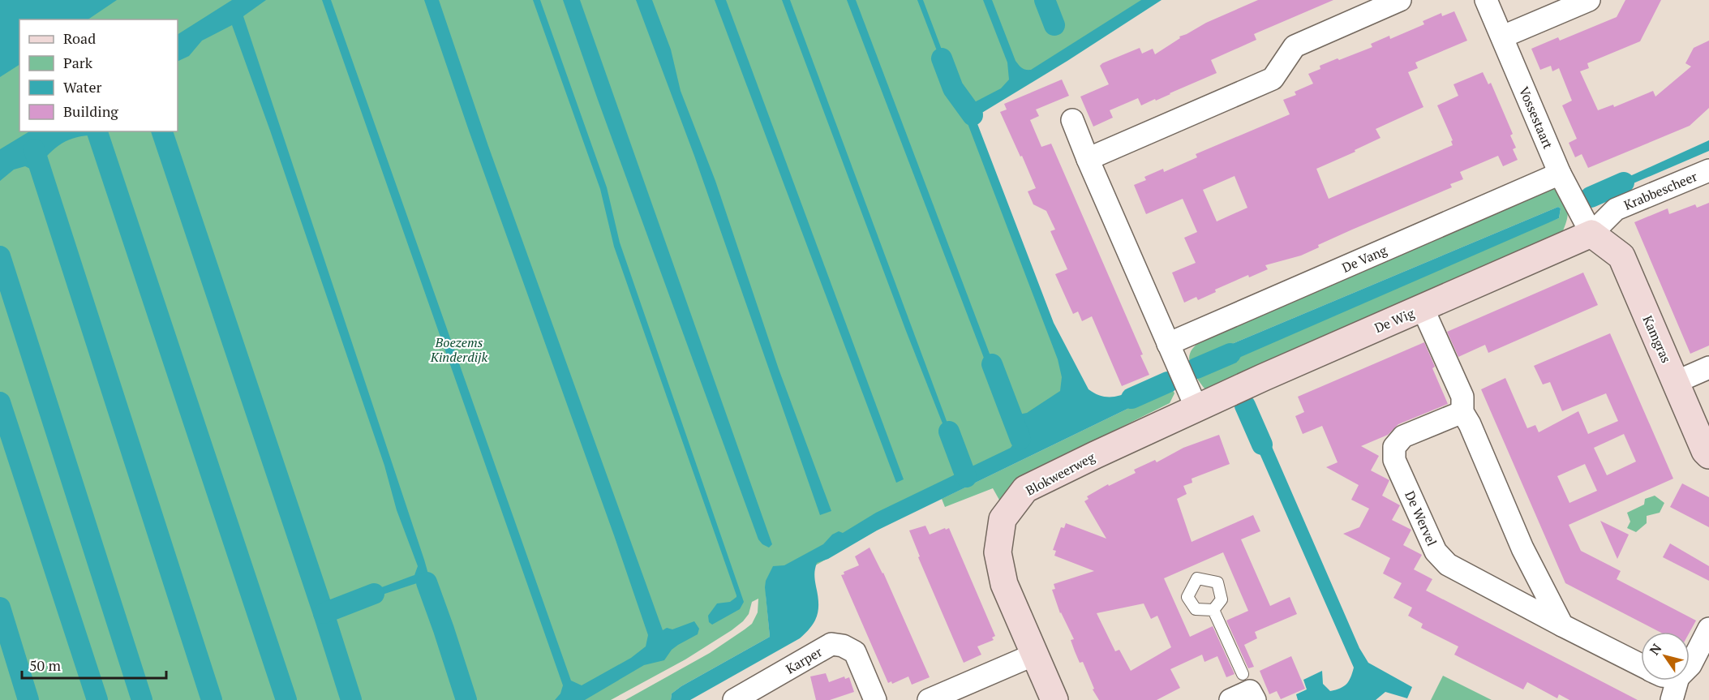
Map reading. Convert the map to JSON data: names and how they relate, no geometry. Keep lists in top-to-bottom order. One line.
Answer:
{"streets":{"street":["Vossestaart","Krabbescheer","De Vang","De Wig","Kamgras","Blokweerweg","De Wervel","Karper"]},"crossings":[["Vossestaart","Krabbescheer"],["Vossestaart","De Vang"],["Vossestaart","De Wig"],["Vossestaart","Kamgras"],["Krabbescheer","De Wig"],["Krabbescheer","Kamgras"],["De Wig","Kamgras"],["De Wig","Blokweerweg"]],"parks":["Boezems Kinderdijk"],"legend":["Road","Park","Water","Building"],"scale_bar":"50 m","north":"top left"}
